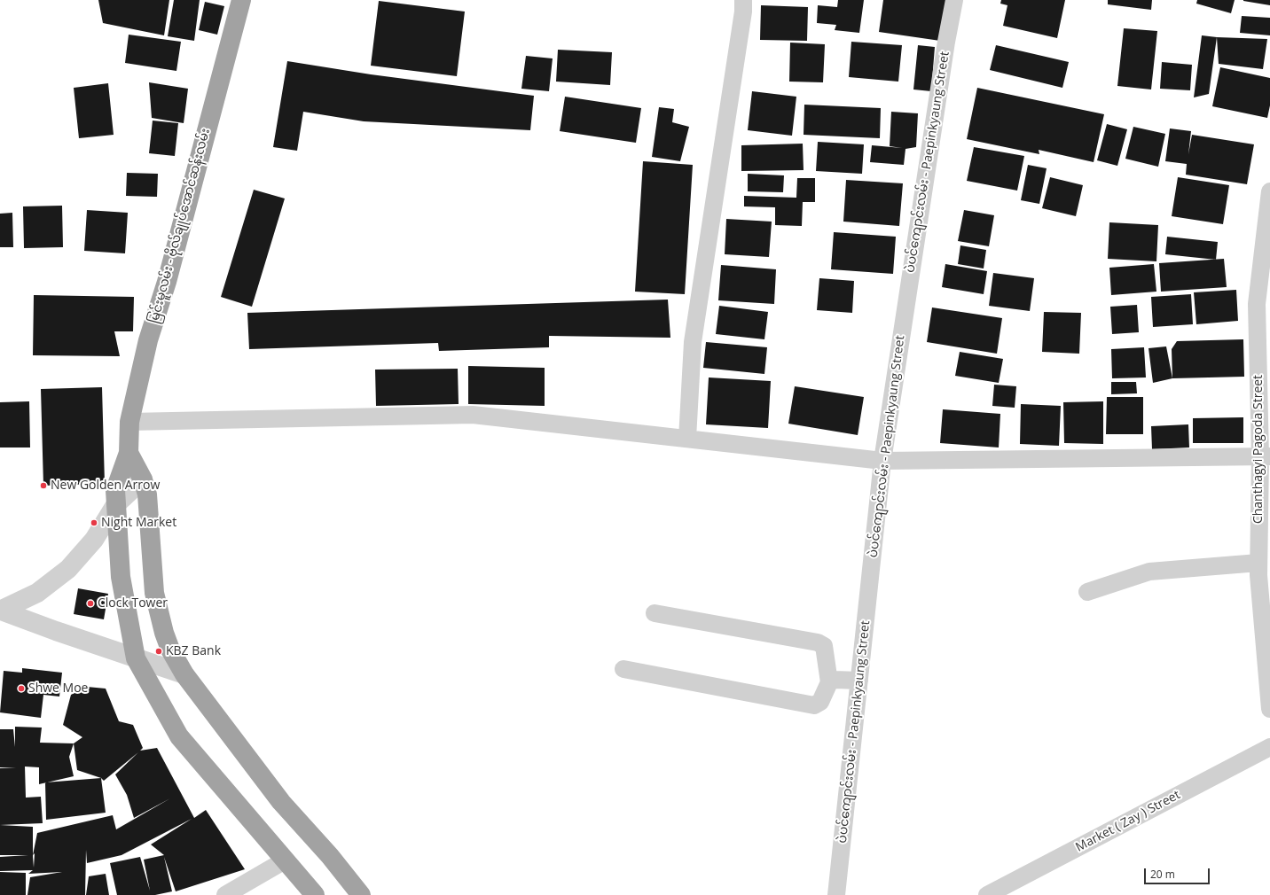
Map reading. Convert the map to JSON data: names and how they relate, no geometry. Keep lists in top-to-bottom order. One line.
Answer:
{"streets":{"highway":["မြင်းမူလမ်း - ဗိုလ်ချုပ်အောင်ဆန်းလမ်း"],"street":["ပဲပင်ကျောင်းလမ်း - Paepinkyaung Street","Chanthagyi Pagoda Street","Market ( Zay ) Street"]},"places":["New Golden Arrow","Night Market","Clock Tower","KBZ Bank","Shwe Moe"],"scale_bar":"20 m"}
